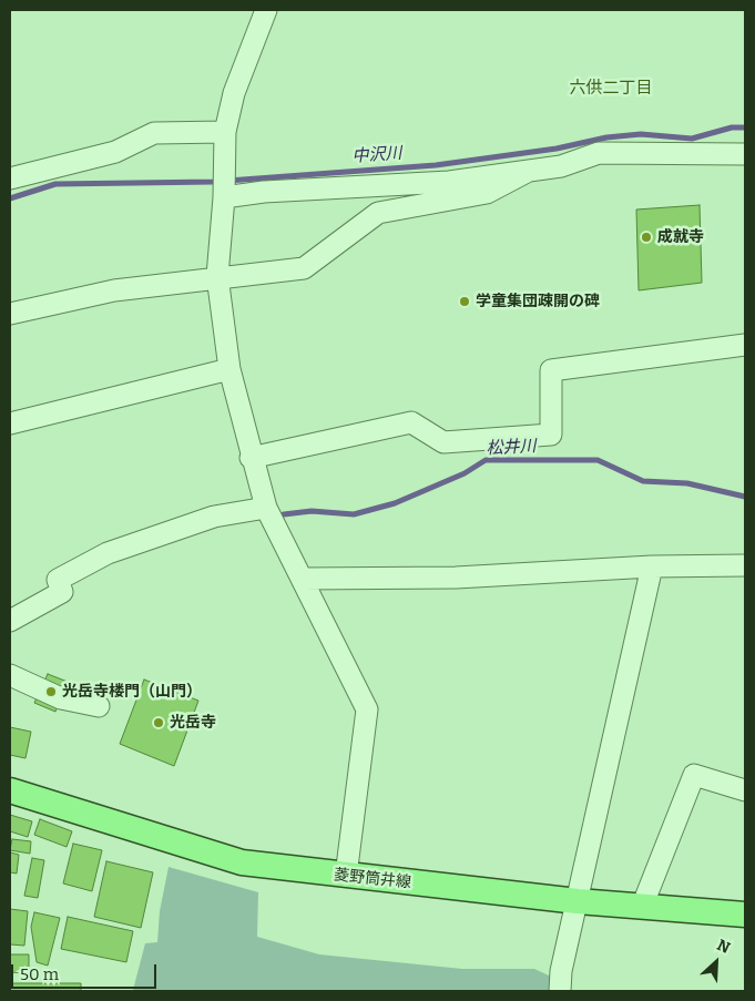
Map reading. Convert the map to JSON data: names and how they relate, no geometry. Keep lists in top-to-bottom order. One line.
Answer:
{"streets":{"main road":["菱野筒井線"]},"districts":["六供二丁目"],"water":["中沢川","松井川"],"places":["成就寺","学童集団疎開の碑","光岳寺楼門（山門）","光岳寺"],"scale_bar":"50 m","north":"top right"}
